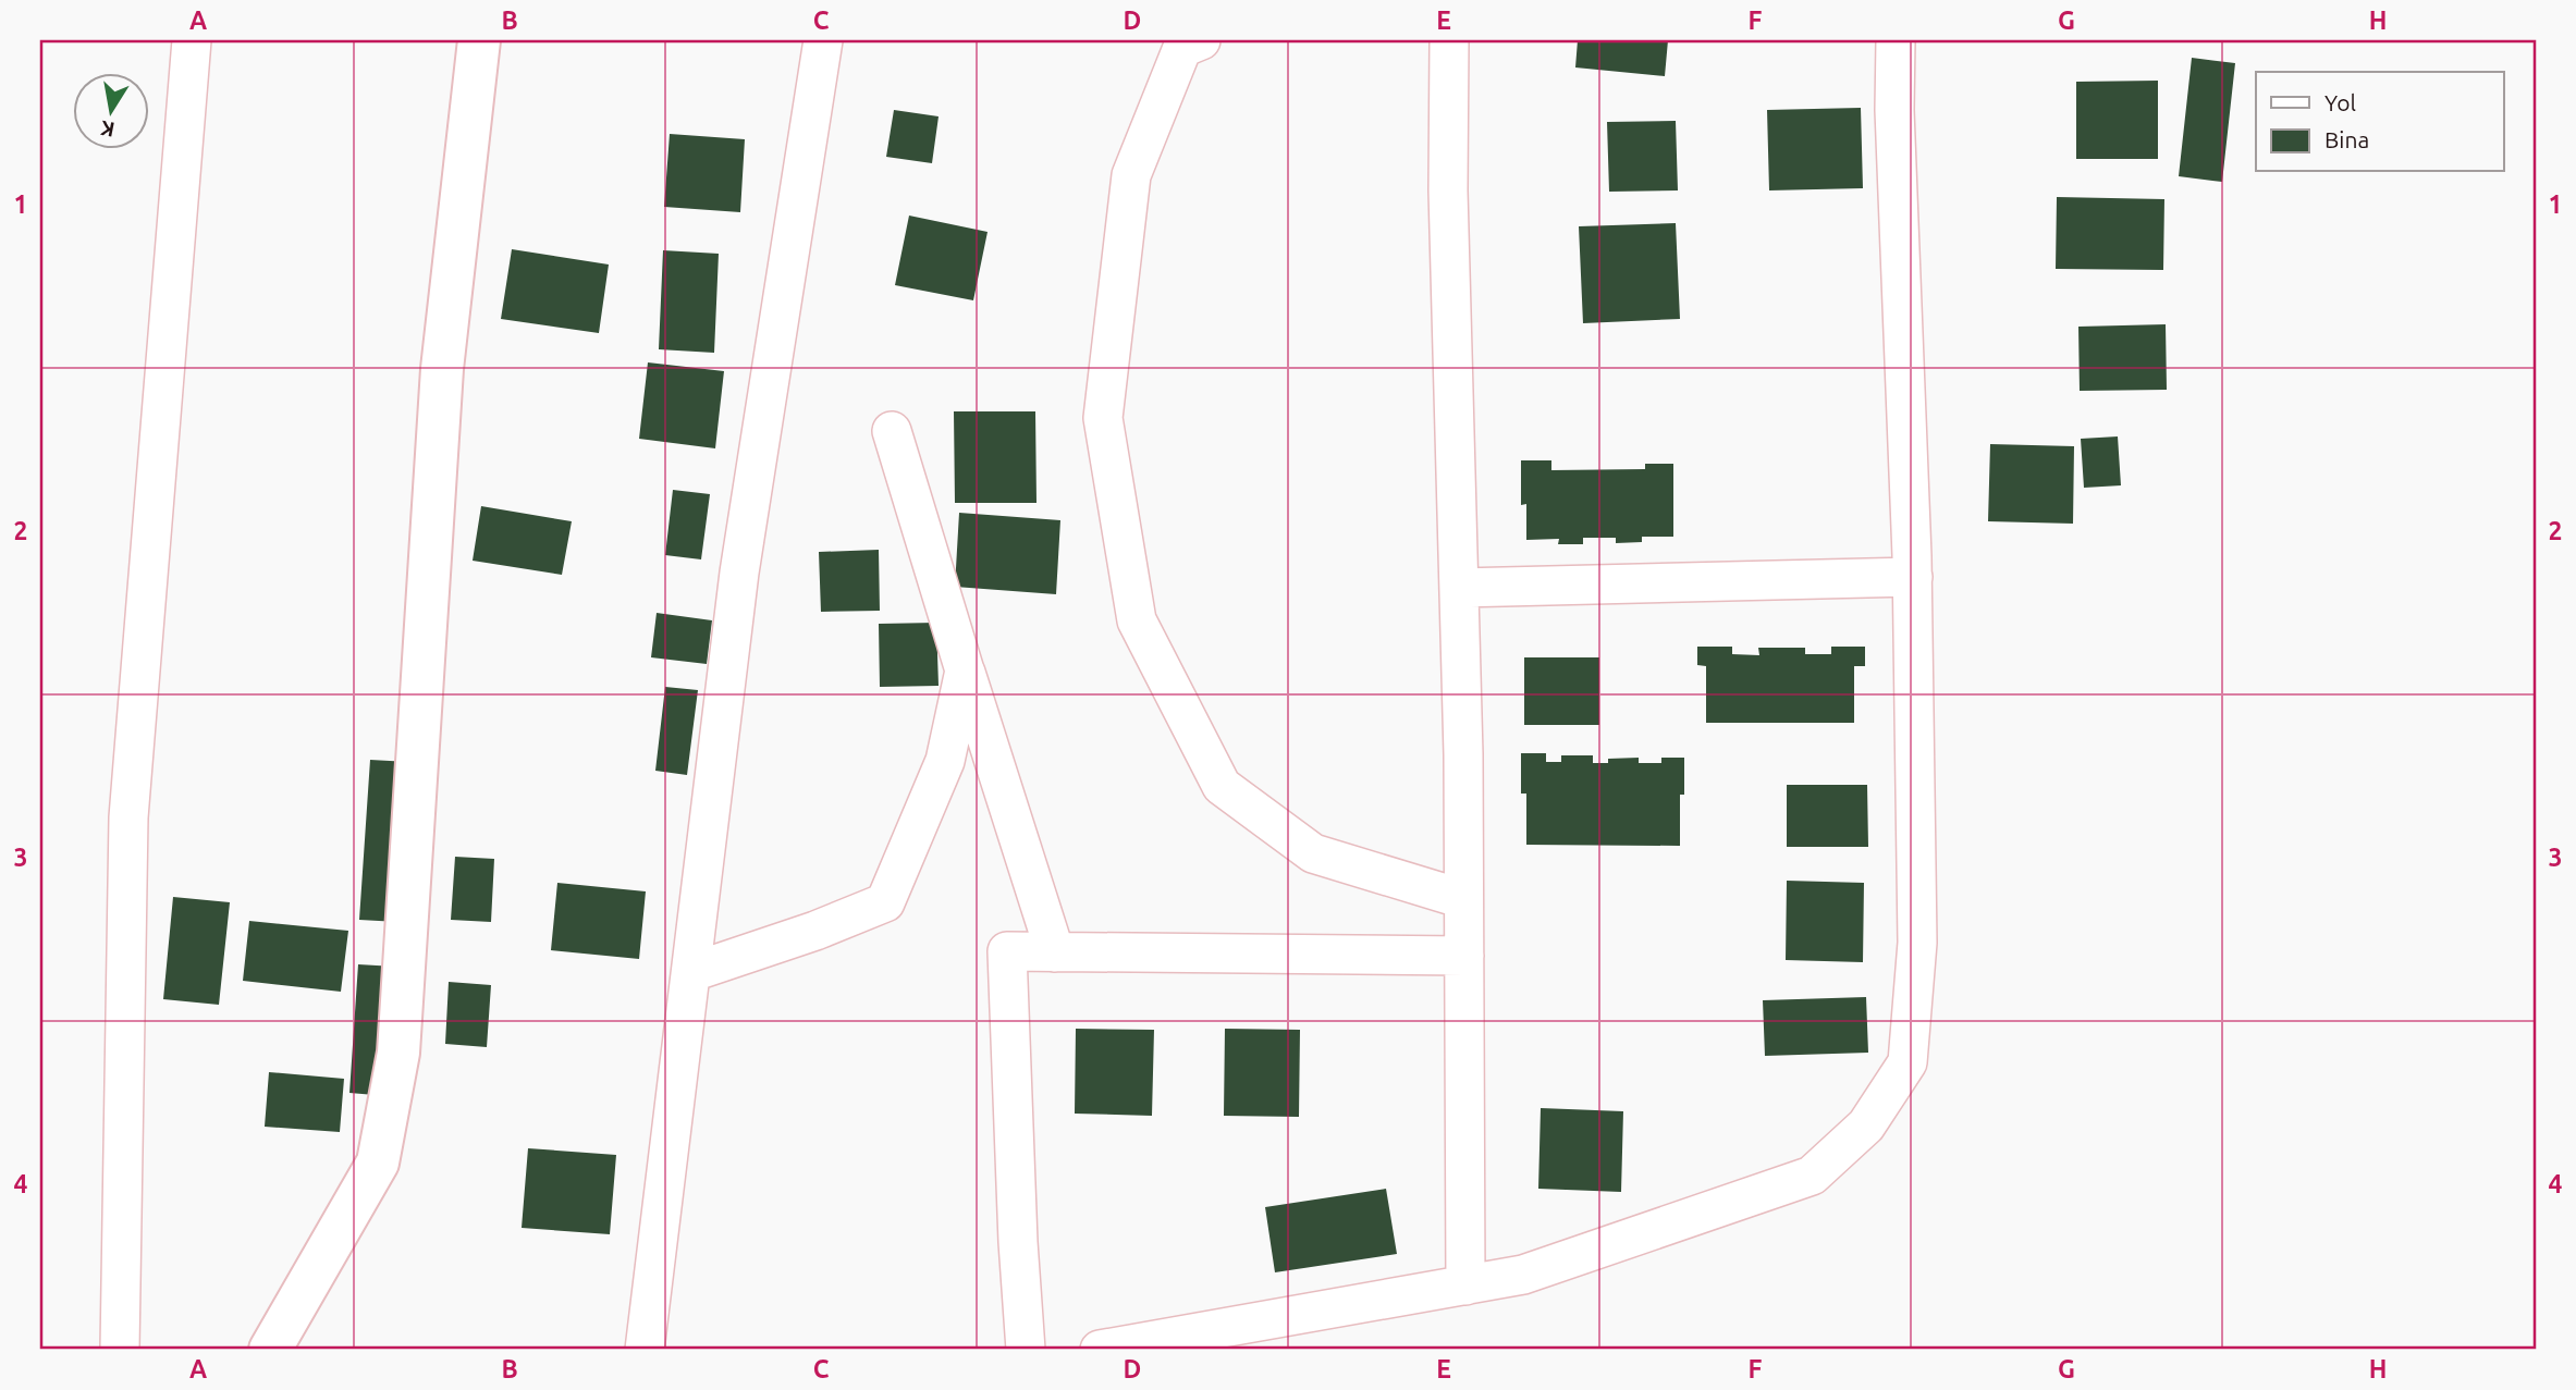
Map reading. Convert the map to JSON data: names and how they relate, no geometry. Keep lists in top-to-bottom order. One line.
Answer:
{"legend":["Yol","Bina"],"north":"bottom","grid":{"columns":["A","B","C","D","E","F","G","H"],"rows":["1","2","3","4"]}}
